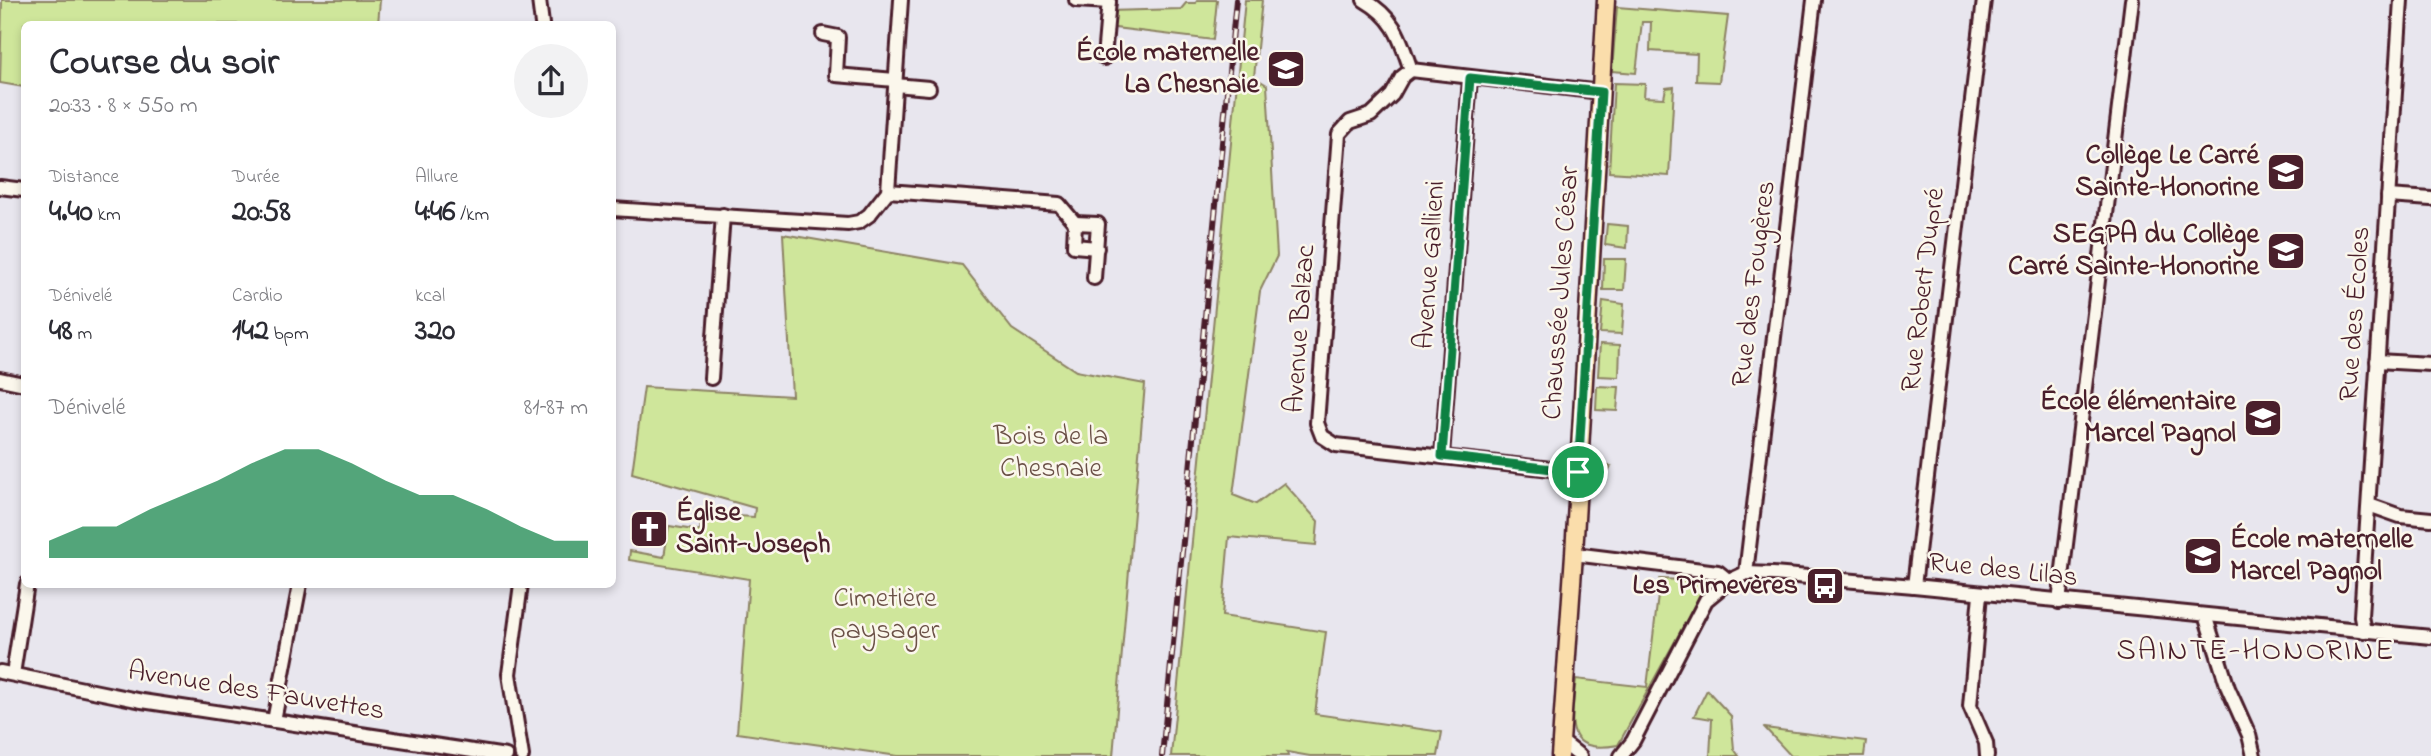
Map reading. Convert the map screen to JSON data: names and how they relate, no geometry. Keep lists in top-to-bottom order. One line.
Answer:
{"streets":{"main road":["Chaussée Jules César"],"street":["Avenue Gallieni","Rue des Fougères","Rue Robert Dupré","Rue des Écoles","Avenue Balzac","Rue des Lilas","Avenue des Fauvettes"]},"crossings":[["Avenue Gallieni","Avenue Balzac"],["Rue des Fougères","Rue des Lilas"],["Rue Robert Dupré","Rue des Lilas"],["Chaussée Jules César","Avenue Balzac"],["Rue des Écoles","Rue des Lilas"]],"districts":["SAINTE-HONORINE"],"parks":["Bois de la Chesnaie","Cimetière paysager"],"places":{"school or university":["École maternelle La Chesnaie","Collège Le Carré Sainte-Honorine","SEGPA du Collège Carré Sainte-Honorine","École élémentaire Marcel Pagnol","École maternelle Marcel Pagnol"],"church":["Église Saint-Joseph"],"bus stop":["Les Primevères"]},"page":{"heading":["Course du soir","20:33 · 8 × 550 m"],"stats":[["Distance","4.40 km"],["Durée","20:58"],["Allure","4:46 /km"],["Dénivelé","48 m"],["Cardio","142 bpm"],["kcal","320"]],"chart":["Dénivelé","81–87 m"]}}
